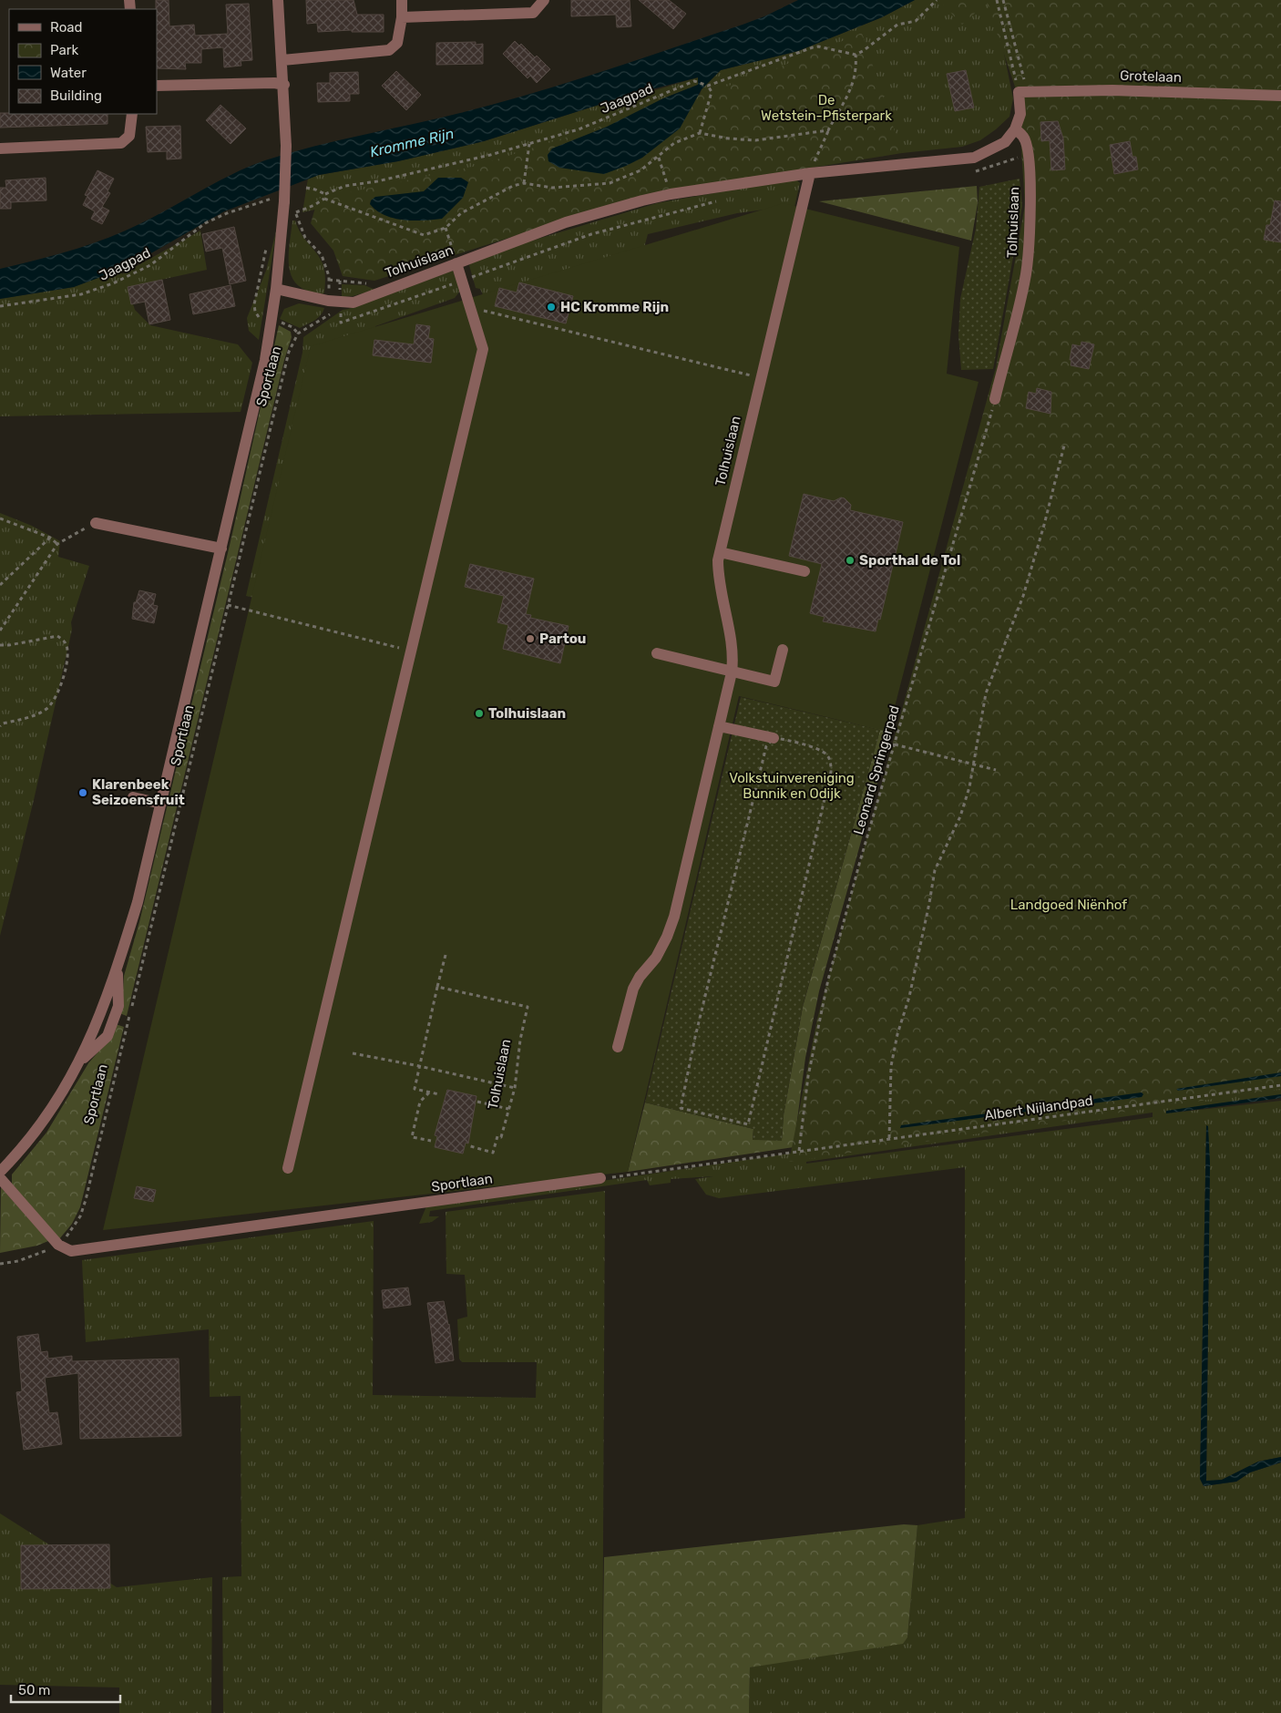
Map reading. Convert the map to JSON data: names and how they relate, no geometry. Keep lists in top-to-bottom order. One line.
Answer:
{"streets":{"street":["Grotelaan","Tolhuislaan","Sportlaan"],"path":["Jaagpad","Leonard Springerpad","Albert Nijlandpad"]},"crossings":[["Tolhuislaan","Sportlaan"],["Tolhuislaan","Leonard Springerpad"],["Sportlaan","Albert Nijlandpad"],["Leonard Springerpad","Albert Nijlandpad"]],"water":["Kromme Rijn"],"parks":["De Wetstein-Pfisterpark","Volkstuinvereniging Bunnik en Odijk","Landgoed Niënhof"],"places":["HC Kromme Rijn","Sporthal de Tol","Partou","Tolhuislaan","Klarenbeek Seizoensfruit"],"legend":["Road","Park","Water","Building"],"scale_bar":"50 m"}
